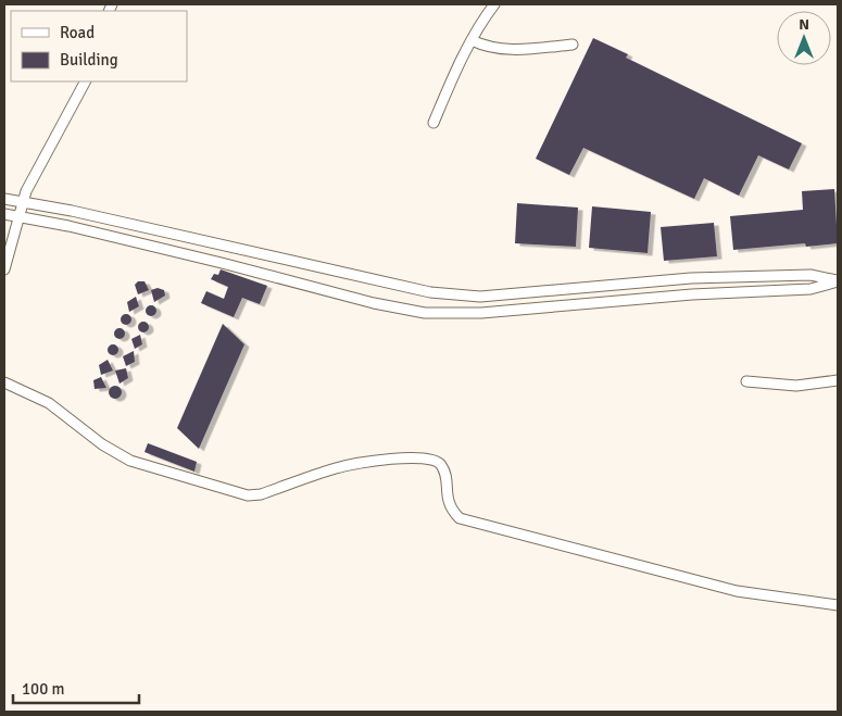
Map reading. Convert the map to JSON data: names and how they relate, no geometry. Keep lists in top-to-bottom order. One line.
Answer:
{"legend":["Road","Building"],"scale_bar":"100 m","north":"top"}
